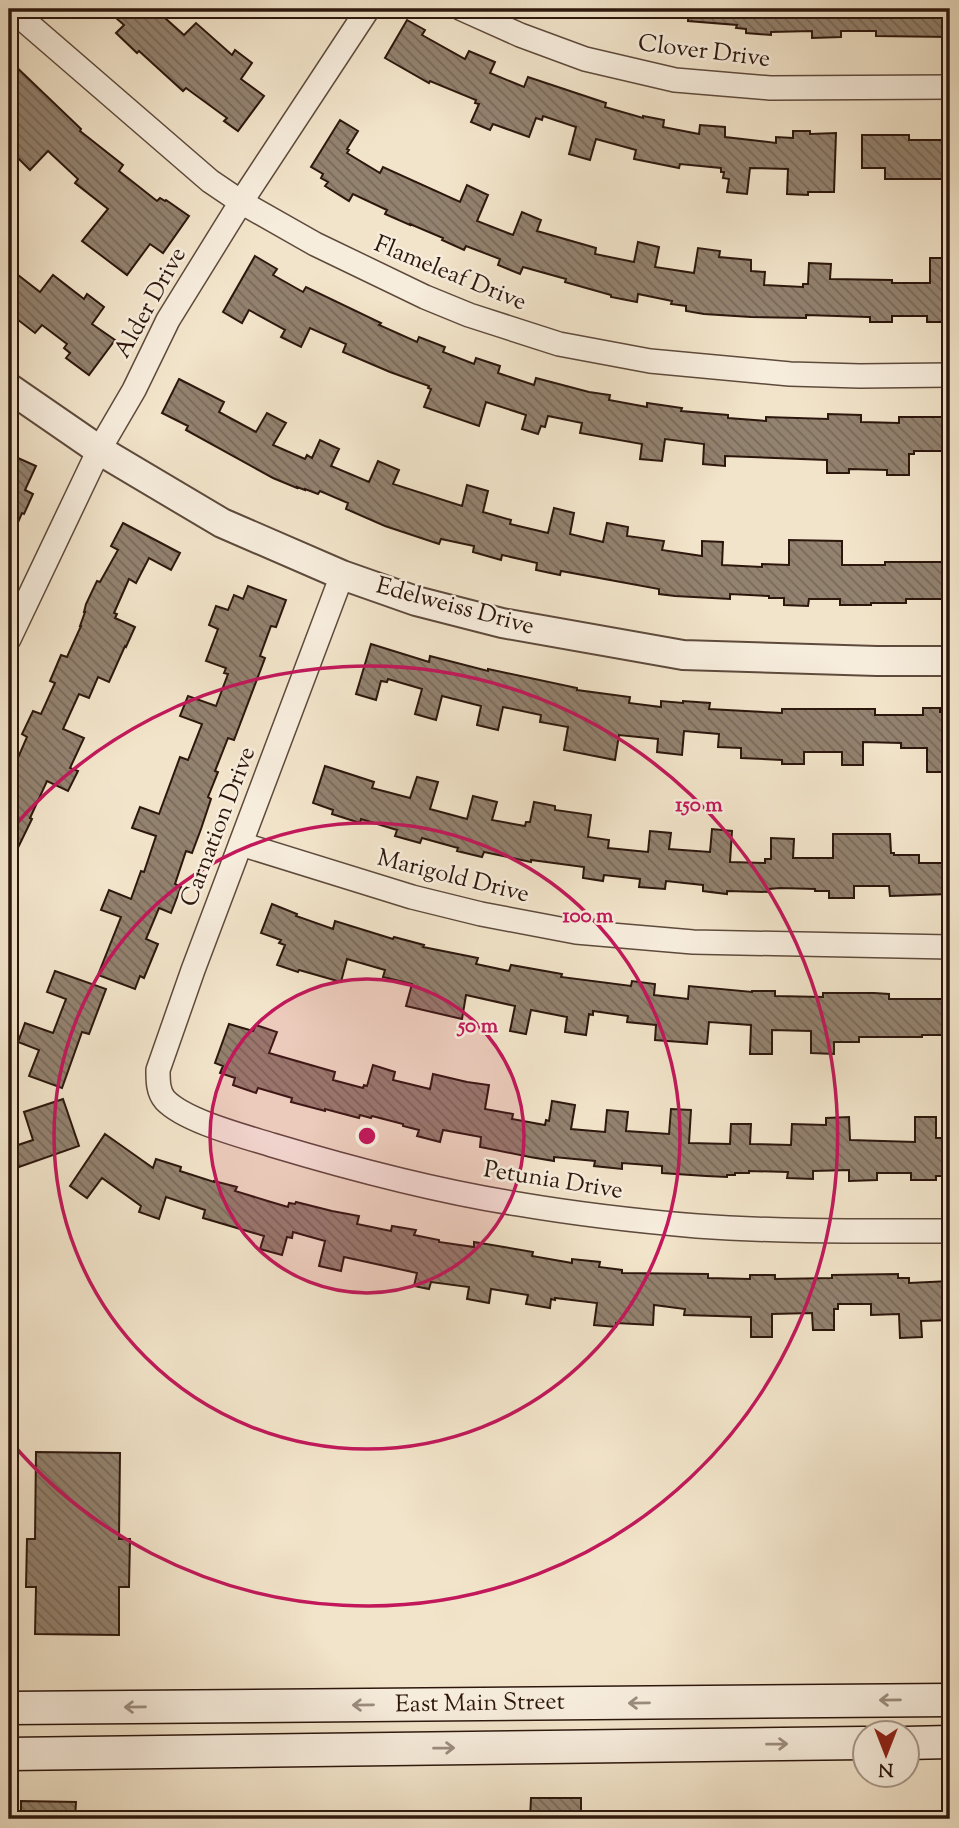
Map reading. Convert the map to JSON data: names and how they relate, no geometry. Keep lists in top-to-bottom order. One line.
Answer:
{"streets":{"main road":["East Main Street"],"street":["Clover Drive","Flameleaf Drive","Alder Drive","Edelweiss Drive","Carnation Drive","Marigold Drive","Petunia Drive"]},"crossings":[["Flameleaf Drive","Alder Drive"],["Alder Drive","Edelweiss Drive"],["Edelweiss Drive","Carnation Drive"],["Carnation Drive","Marigold Drive"],["Carnation Drive","Petunia Drive"]],"north":"bottom","rings":["150 m","100 m","50 m"]}
